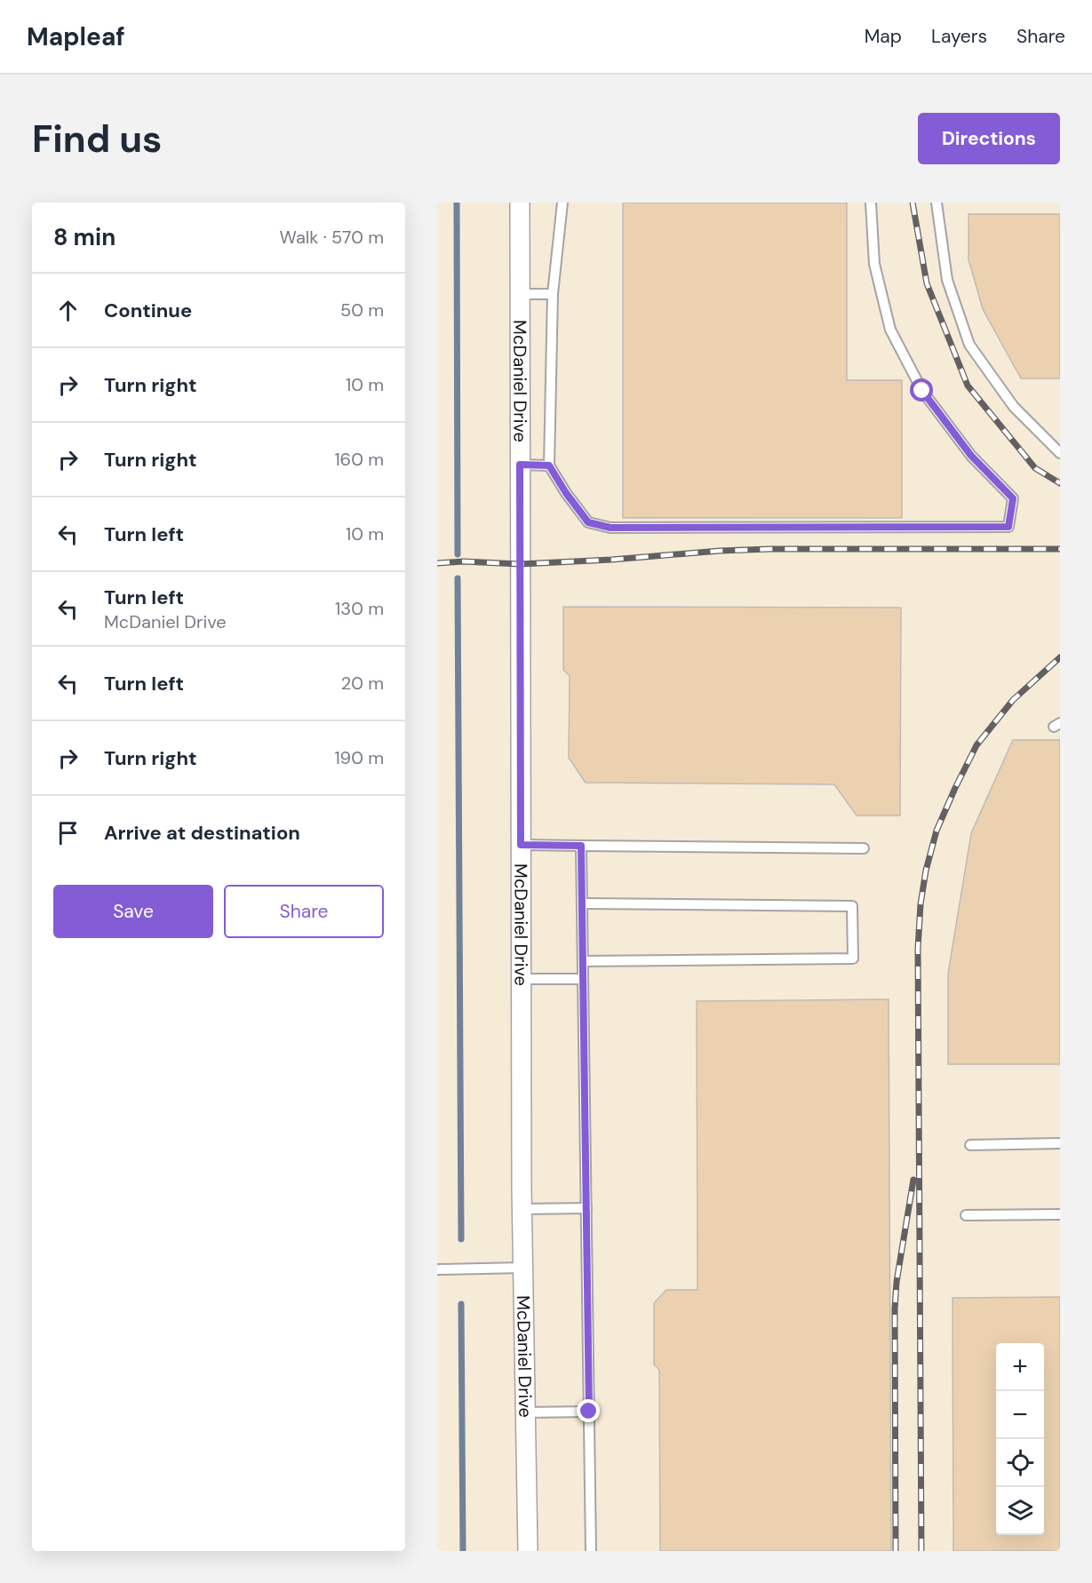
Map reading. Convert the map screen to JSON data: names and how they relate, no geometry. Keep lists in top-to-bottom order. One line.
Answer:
{"streets":{"street":["McDaniel Drive"]},"page":{"header":"Mapleaf","nav":["Map","Layers","Share"],"buttons":["Directions",["Save","Share"]],"title":"Find us","heading":["8 min","Walk · 570 m"],"list":[["Continue","50 m"],["Turn right","10 m"],["Turn right","160 m"],["Turn left","10 m"],["Turn left","McDaniel Drive","130 m"],["Turn left","20 m"],["Turn right","190 m"],"Arrive at destination"],"map_buttons":["+","−"]}}
